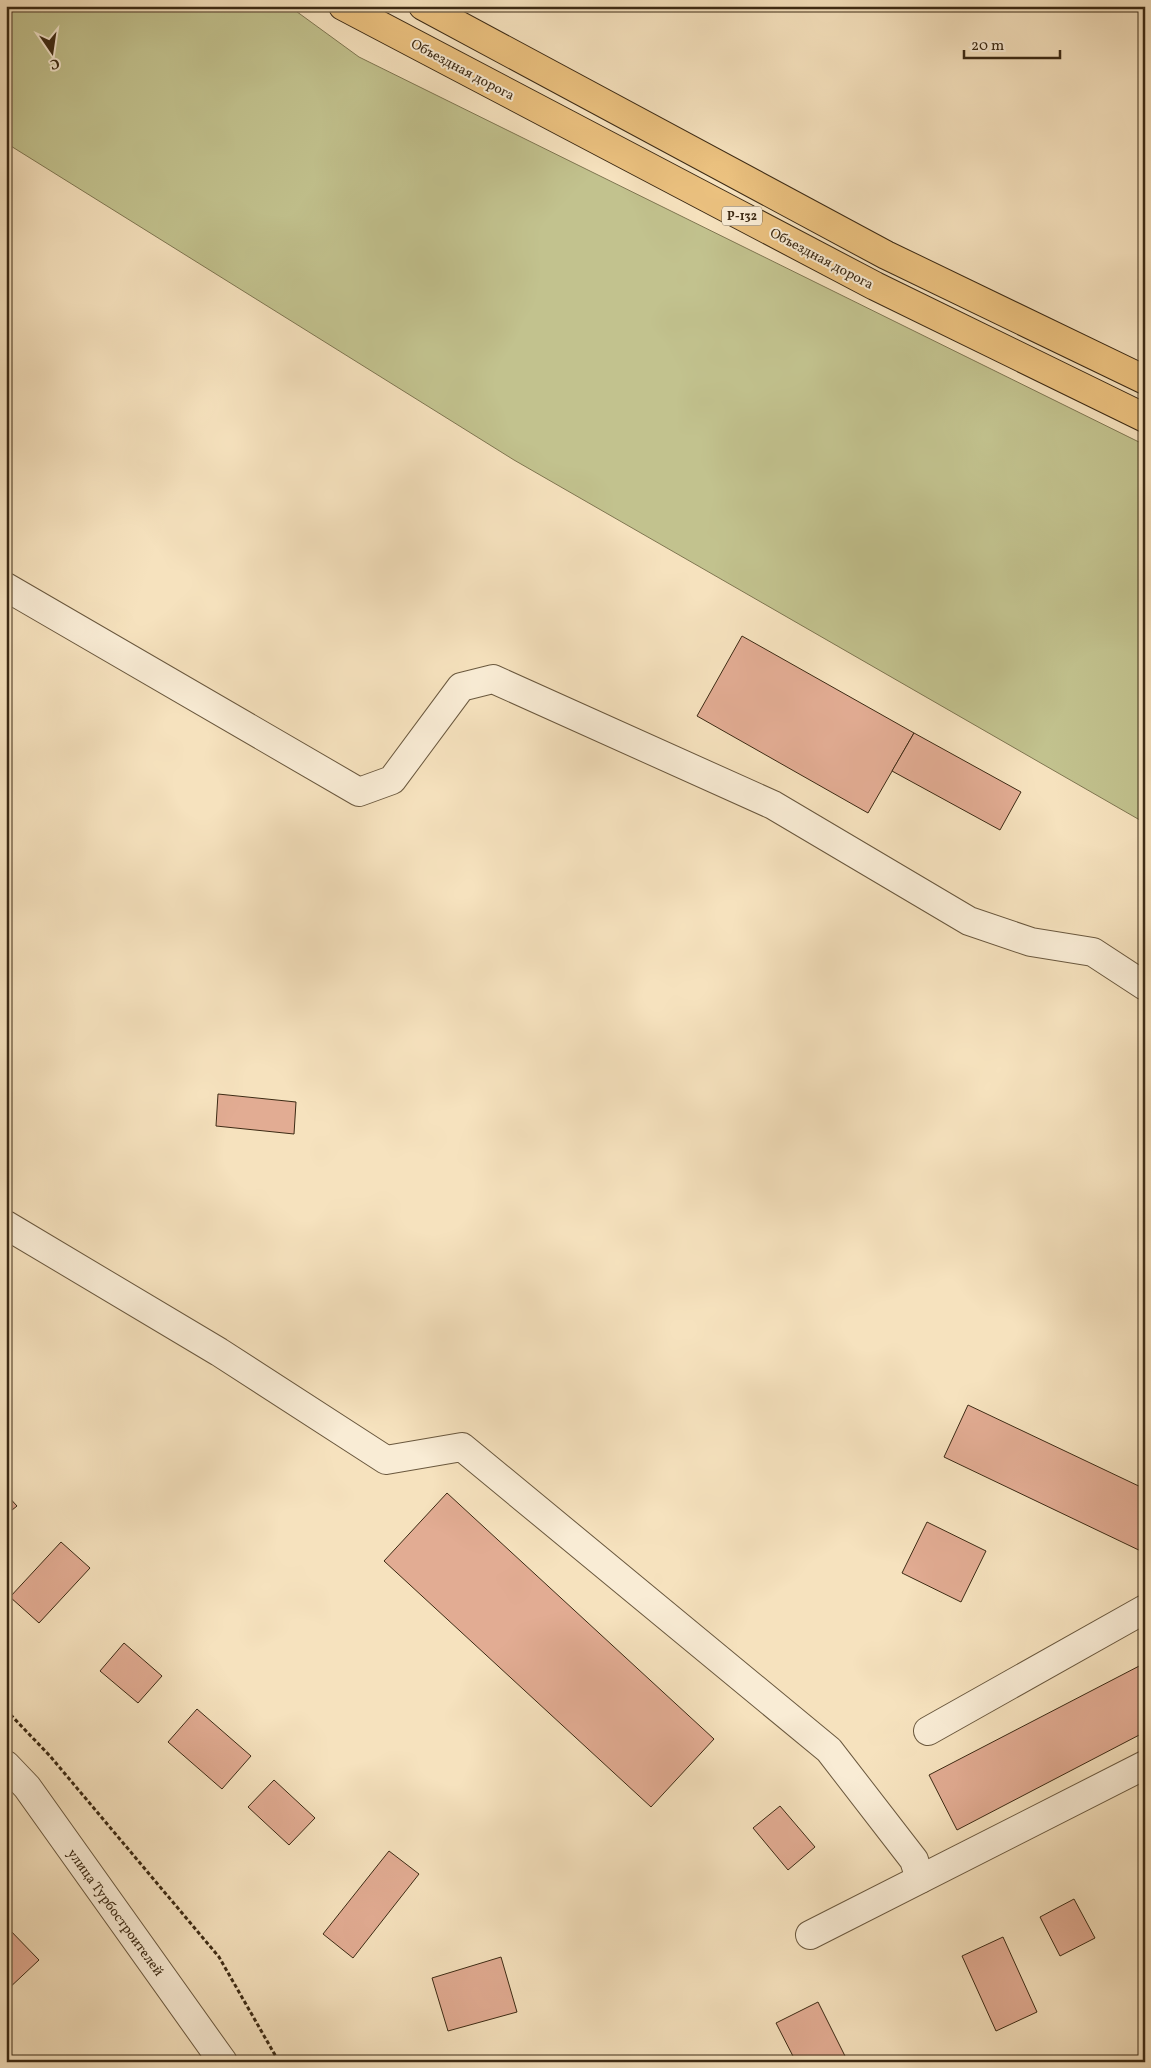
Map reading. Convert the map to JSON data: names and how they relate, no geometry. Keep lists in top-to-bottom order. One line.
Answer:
{"streets":{"highway":["Объездная дорога","Р-132"],"street":["улица Турбостроителей"]},"scale_bar":"20 m","north":"bottom"}
